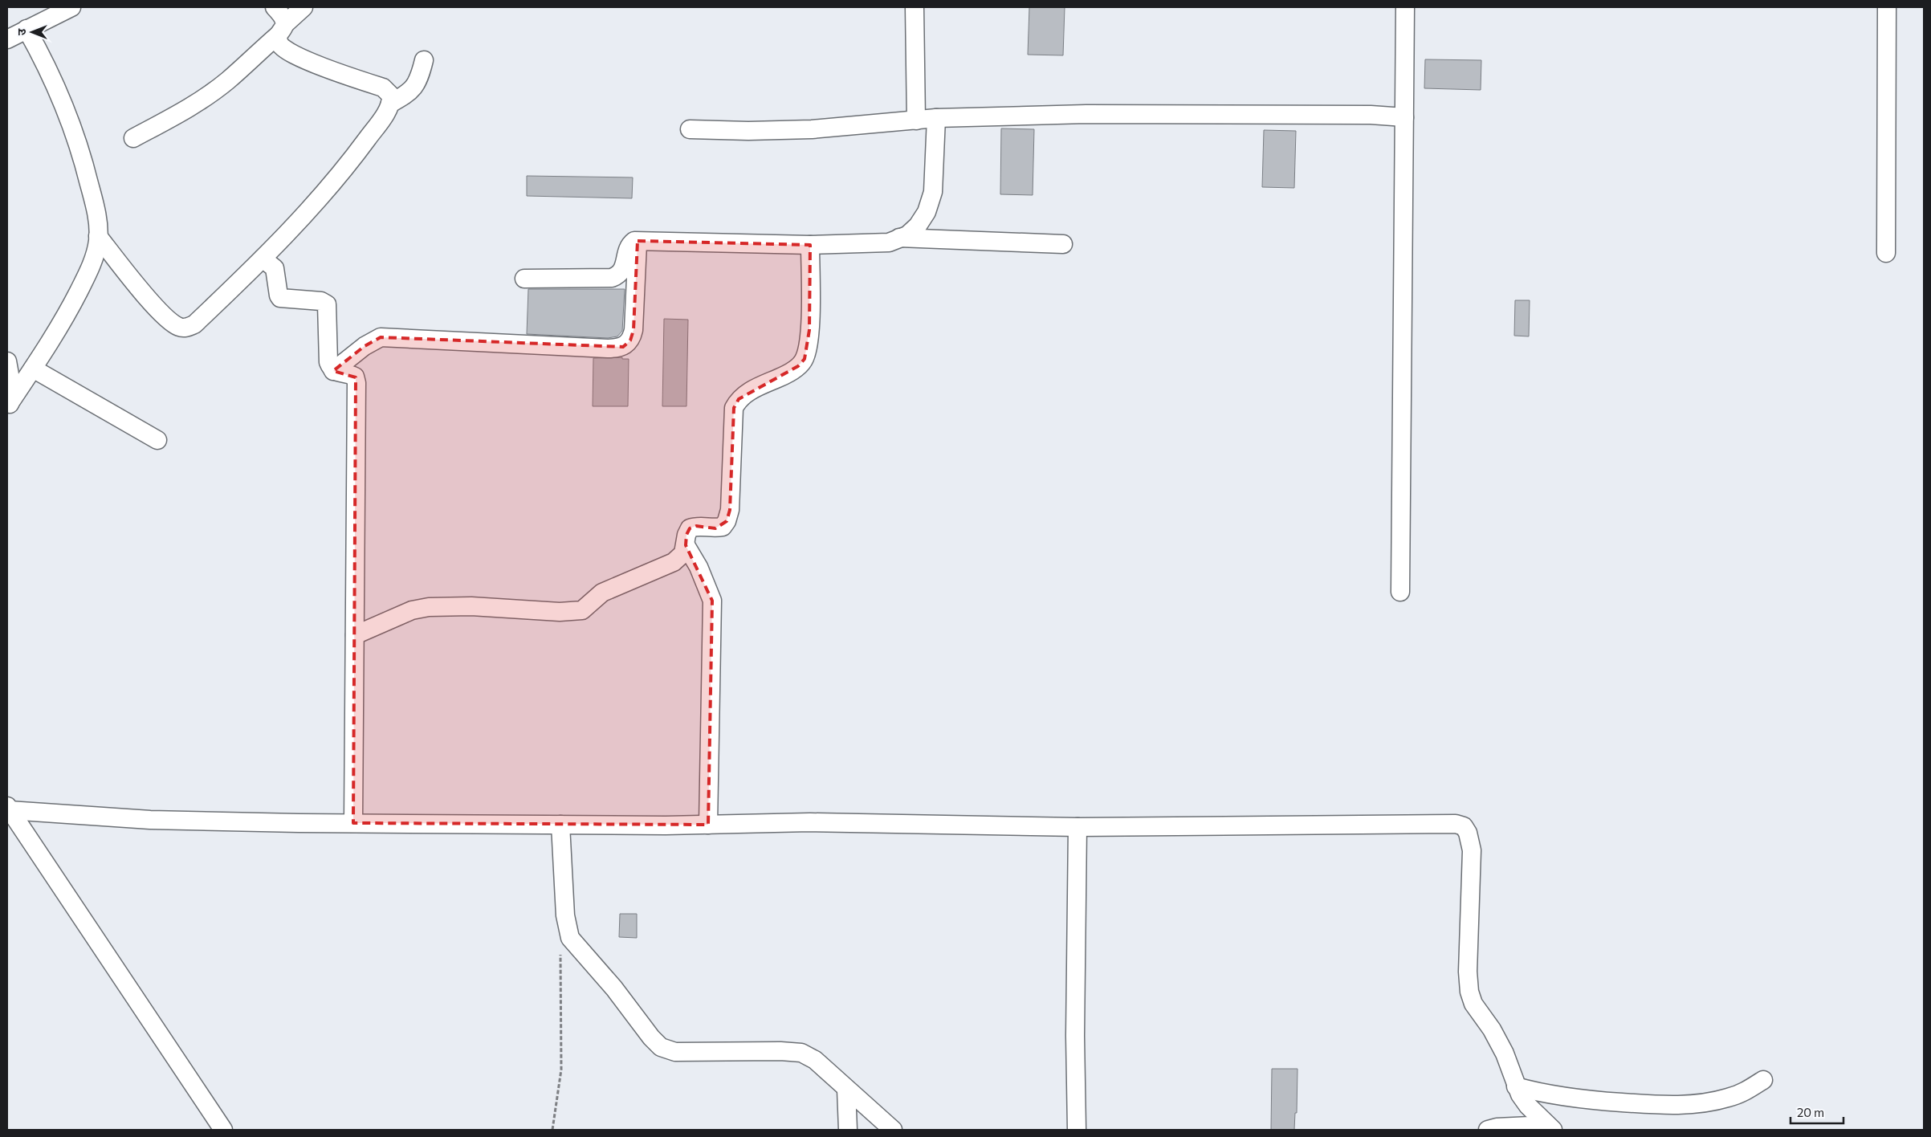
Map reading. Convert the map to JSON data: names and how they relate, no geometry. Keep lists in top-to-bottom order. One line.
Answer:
{"scale_bar":"20 m","north":"left"}
